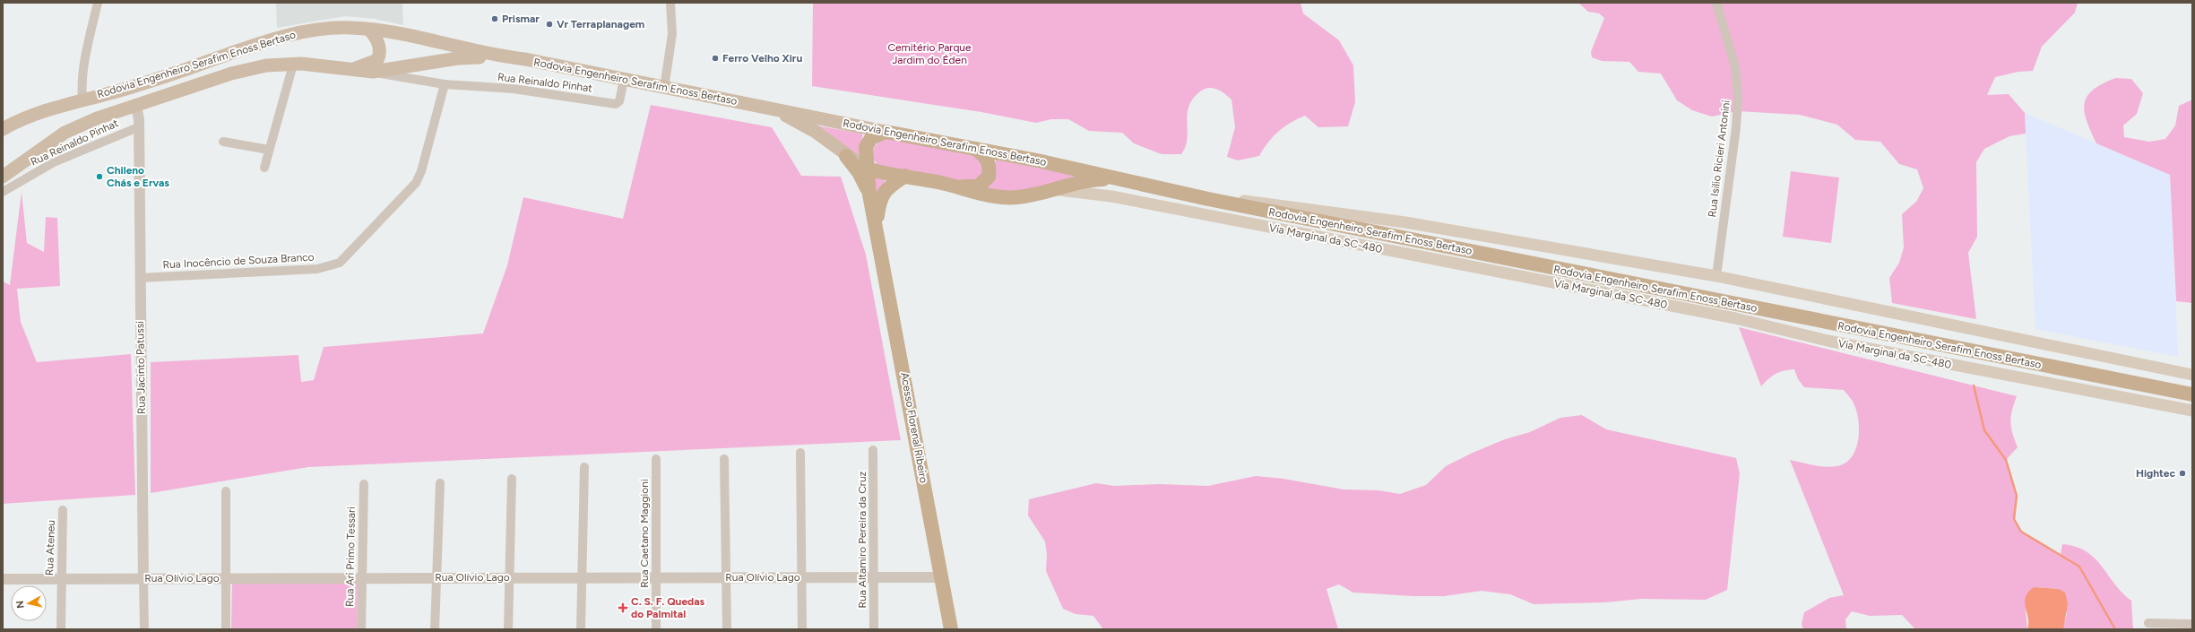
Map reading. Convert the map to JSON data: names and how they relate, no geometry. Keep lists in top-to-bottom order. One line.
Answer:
{"streets":{"highway":["Rodovia Engenheiro Serafim Enoss Bertaso","Acesso Florenal Ribeiro"],"main road":["Via Marginal da SC-480"],"street":["Rua Reinaldo Pinhat","Rua Isilio Ricieri Antonini","Rua Inocêncio de Souza Branco","Rua Jacinto Patussi","Rua Caetano Maggioni","Rua Altamiro Pereira da Cruz","Rua Ateneu","Rua Ari Primo Tessari","Rua Olívio Lago"]},"crossings":[["Rodovia Engenheiro Serafim Enoss Bertaso","Rua Reinaldo Pinhat"],["Rodovia Engenheiro Serafim Enoss Bertaso","Via Marginal da SC-480"],["Rodovia Engenheiro Serafim Enoss Bertaso","Rua Jacinto Patussi"],["Rodovia Engenheiro Serafim Enoss Bertaso","Acesso Florenal Ribeiro"],["Rua Reinaldo Pinhat","Rua Inocêncio de Souza Branco"],["Rua Reinaldo Pinhat","Rua Jacinto Patussi"],["Rua Inocêncio de Souza Branco","Rua Jacinto Patussi"],["Rua Jacinto Patussi","Rua Olívio Lago"],["Acesso Florenal Ribeiro","Rua Olívio Lago"],["Rua Caetano Maggioni","Rua Olívio Lago"],["Rua Altamiro Pereira da Cruz","Rua Olívio Lago"],["Rua Ateneu","Rua Olívio Lago"],["Rua Ari Primo Tessari","Rua Olívio Lago"]],"parks":["Cemitério Parque Jardim do Éden"],"places":{"other":["Prismar","Vr Terraplanagem","Ferro Velho Xiru","Chileno Chás e Ervas","Hightec"],"health":["C. S. F. Quedas do Palmital"]},"north":"left"}
